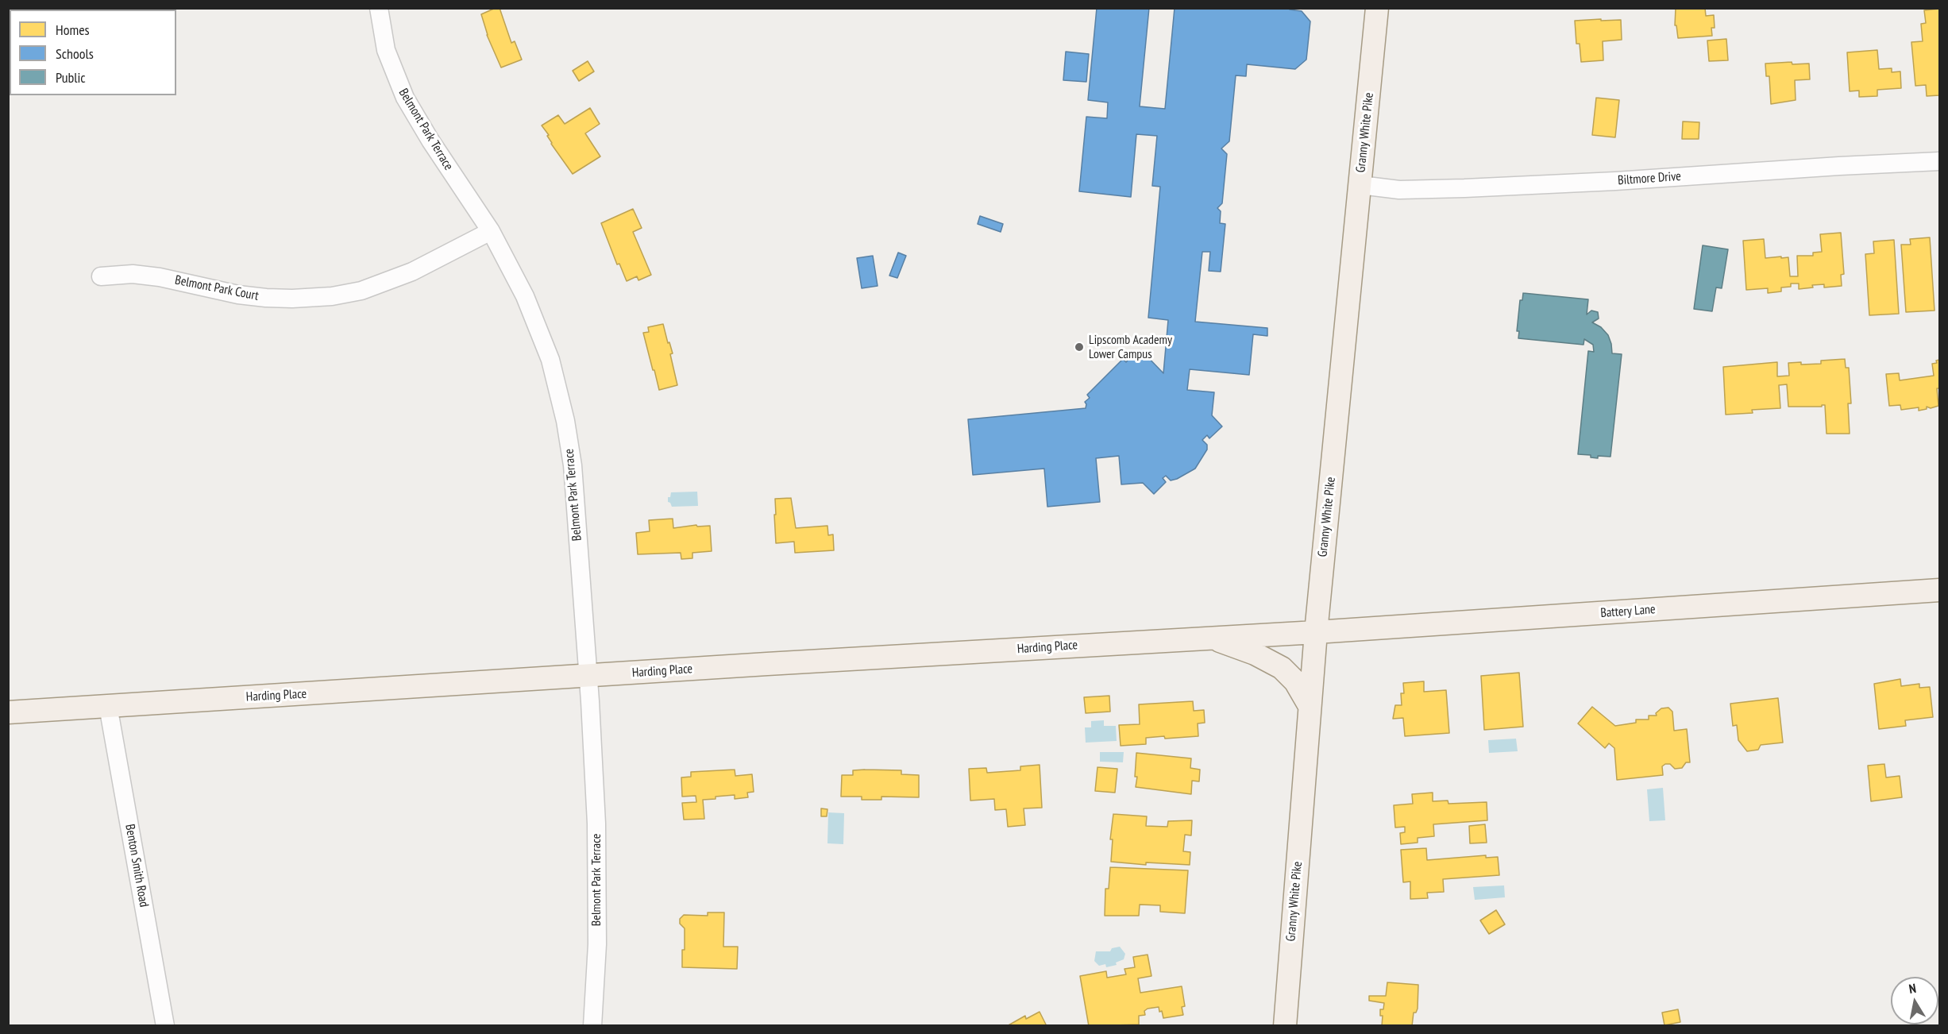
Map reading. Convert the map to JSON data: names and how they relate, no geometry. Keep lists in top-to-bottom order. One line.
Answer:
{"streets":{"main road":["Granny White Pike","Battery Lane","Harding Place"],"street":["Belmont Park Terrace","Biltmore Drive","Belmont Park Court","Benton Smith Road"]},"crossings":[["Belmont Park Terrace","Belmont Park Court"],["Belmont Park Terrace","Harding Place"],["Granny White Pike","Biltmore Drive"],["Granny White Pike","Battery Lane"],["Granny White Pike","Harding Place"],["Battery Lane","Harding Place"],["Harding Place","Benton Smith Road"]],"places":["Lipscomb Academy Lower Campus"],"legend":["Homes","Schools","Public"],"north":"top"}
